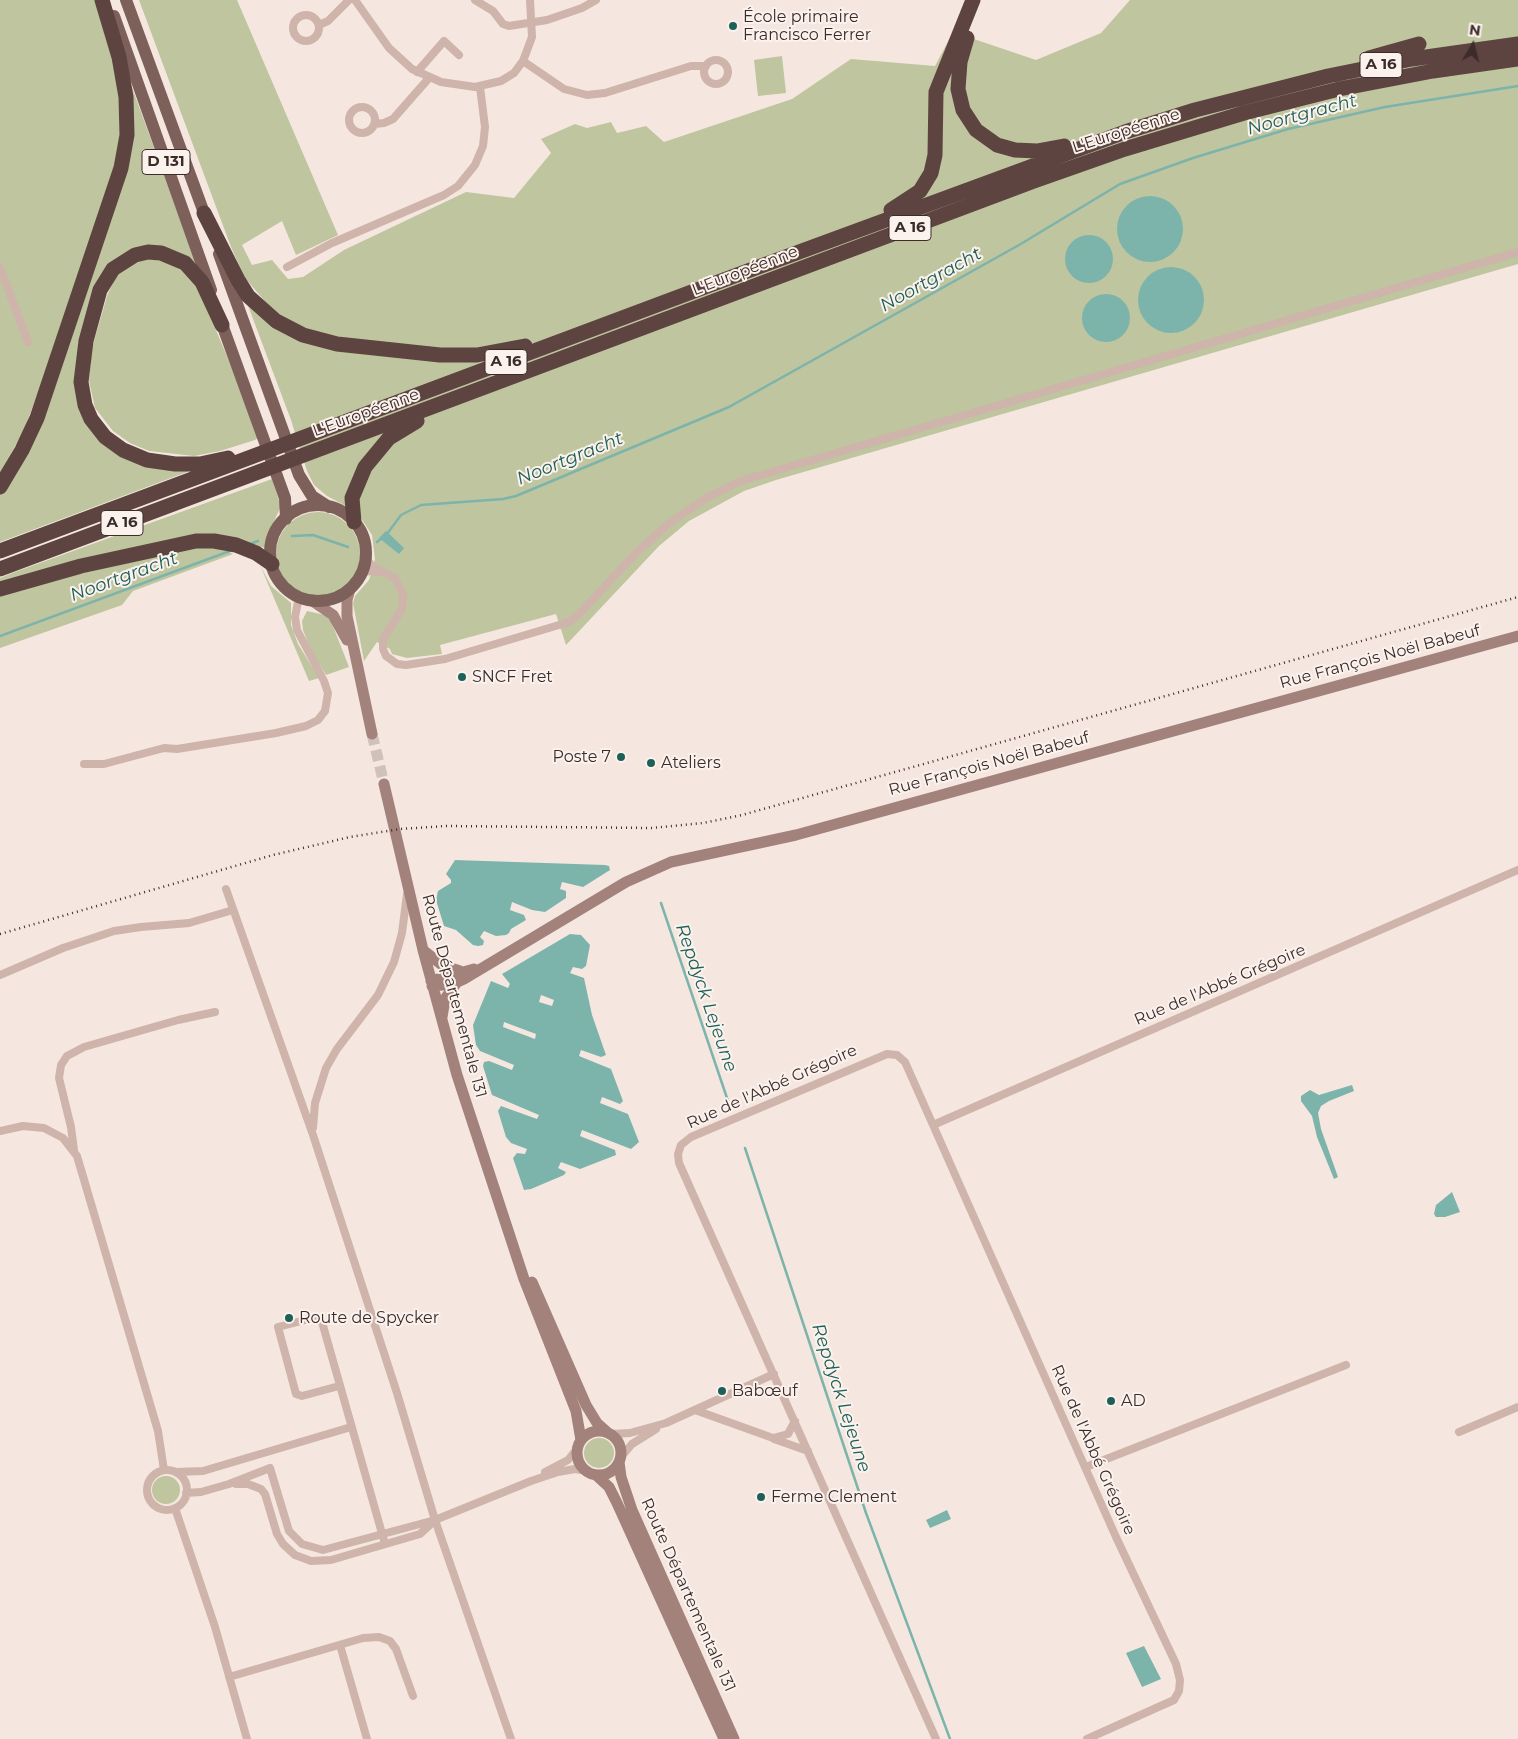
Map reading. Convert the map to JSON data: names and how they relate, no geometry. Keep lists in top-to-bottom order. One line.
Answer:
{"streets":{"highway":["A 16","L'Européenne"],"main road":["D 131","Rue François Noël Babeuf","Route Départementale 131"],"street":["Rue de l'Abbé Grégoire"]},"crossings":[["Rue François Noël Babeuf","Route Départementale 131"]],"water":["Noortgracht","Repdyck Lejeune"],"places":["École primaire Francisco Ferrer","SNCF Fret","Poste 7","Ateliers","Route de Spycker","Babœuf","AD","Ferme Clement"],"north":"top"}
